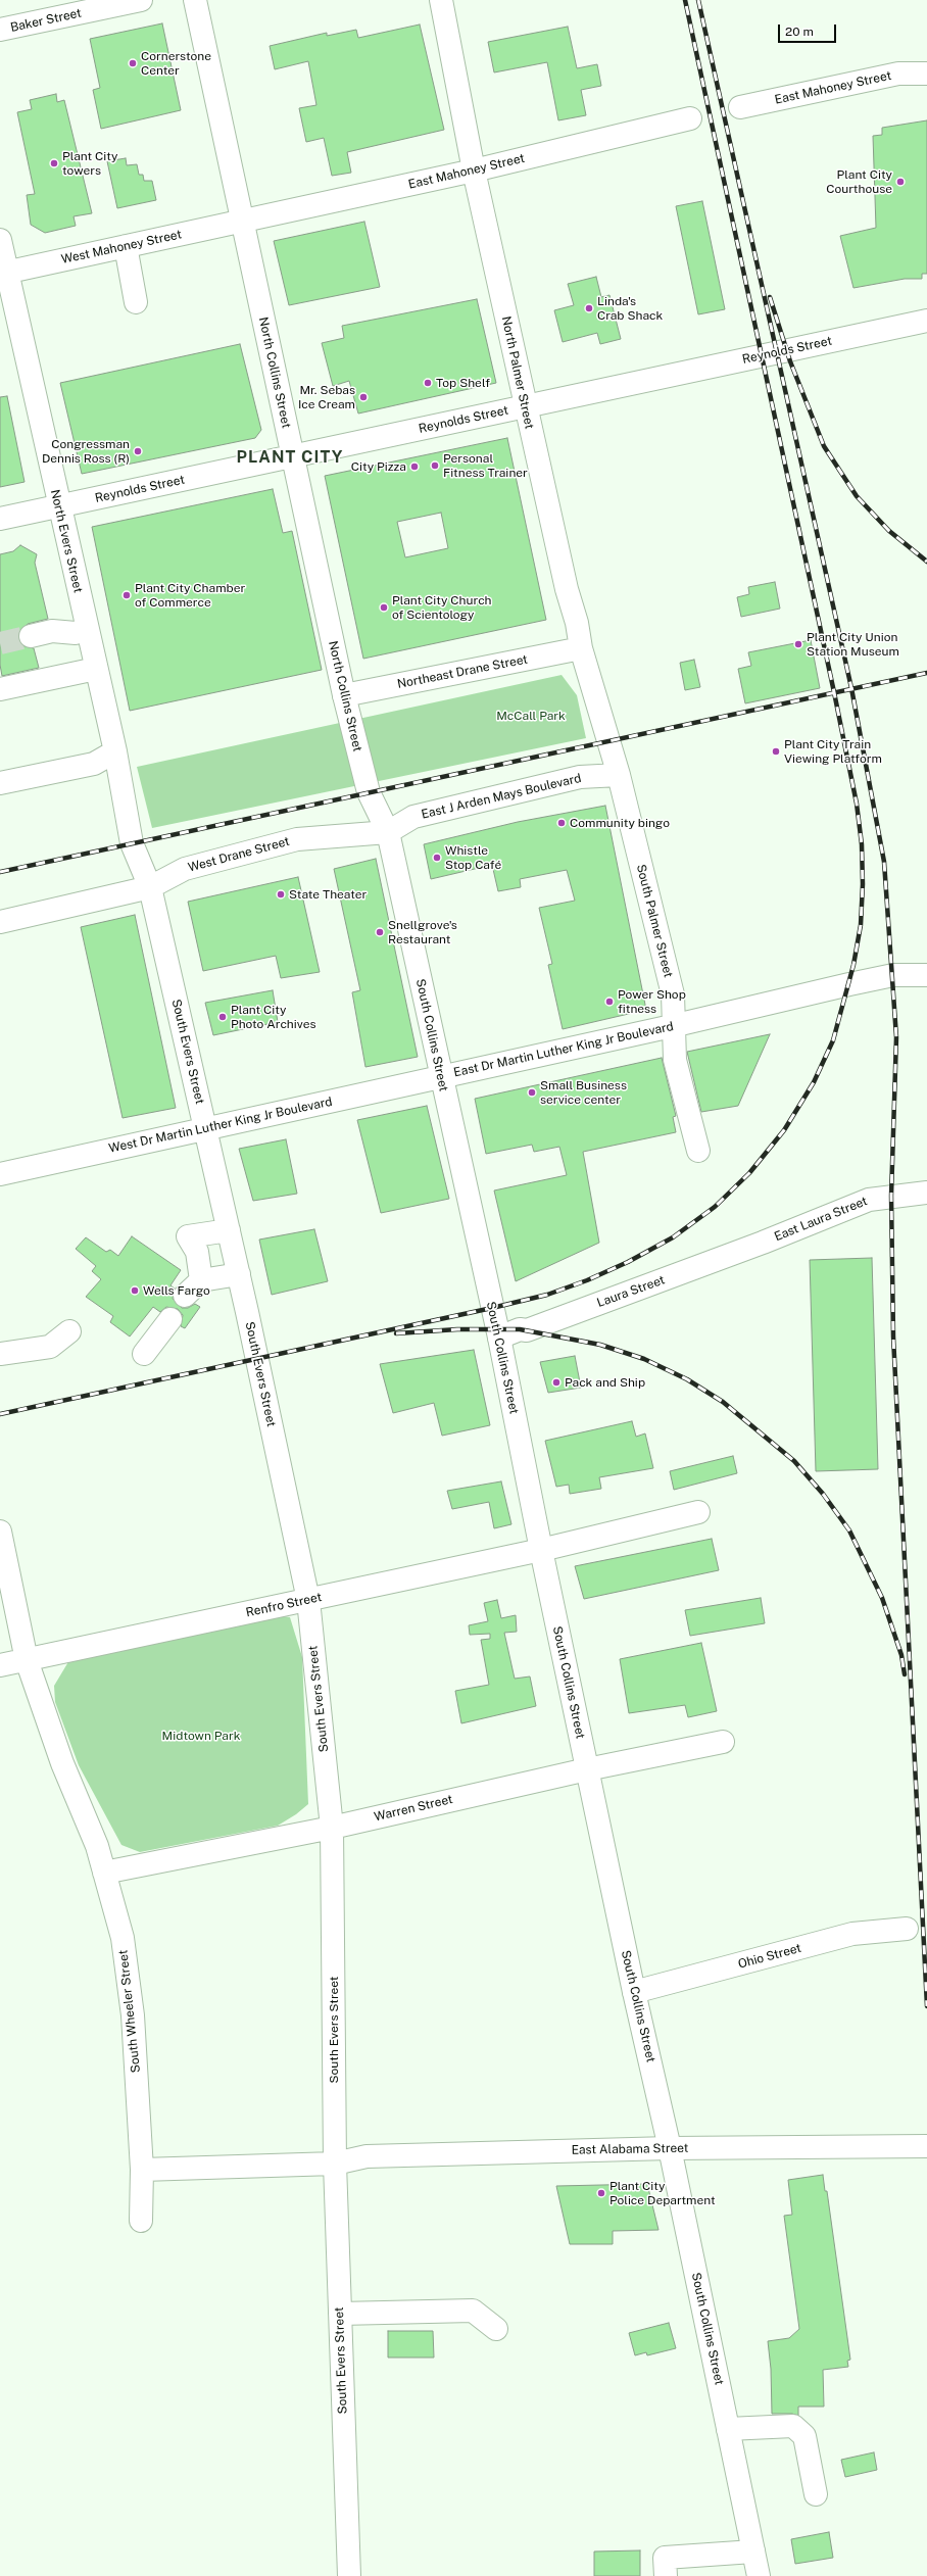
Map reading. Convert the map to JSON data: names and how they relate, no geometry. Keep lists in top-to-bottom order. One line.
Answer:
{"streets":{"street":["Baker Street","East Mahoney Street","West Mahoney Street","Reynolds Street","North Collins Street","North Palmer Street","North Evers Street","Northeast Drane Street","East J Arden Mays Boulevard","West Drane Street","South Palmer Street","South Collins Street","East Dr Martin Luther King Jr Boulevard","South Evers Street","West Dr Martin Luther King Jr Boulevard","East Laura Street","Laura Street","Renfro Street","Warren Street","Ohio Street","South Wheeler Street","East Alabama Street"]},"crossings":[["East Mahoney Street","West Mahoney Street"],["East Mahoney Street","North Collins Street"],["East Mahoney Street","North Palmer Street"],["West Mahoney Street","North Collins Street"],["West Mahoney Street","North Evers Street"],["Reynolds Street","North Collins Street"],["Reynolds Street","North Palmer Street"],["Reynolds Street","North Evers Street"],["North Collins Street","Northeast Drane Street"],["North Collins Street","South Collins Street"],["North Palmer Street","Northeast Drane Street"],["North Palmer Street","South Palmer Street"],["North Evers Street","South Evers Street"],["East J Arden Mays Boulevard","West Drane Street"],["East J Arden Mays Boulevard","South Palmer Street"],["East J Arden Mays Boulevard","South Collins Street"],["West Drane Street","South Collins Street"],["West Drane Street","South Evers Street"],["South Palmer Street","East Dr Martin Luther King Jr Boulevard"],["South Collins Street","East Dr Martin Luther King Jr Boulevard"],["South Collins Street","West Dr Martin Luther King Jr Boulevard"],["South Collins Street","Laura Street"],["South Collins Street","Renfro Street"],["South Collins Street","Warren Street"],["South Collins Street","Ohio Street"],["South Collins Street","East Alabama Street"],["East Dr Martin Luther King Jr Boulevard","West Dr Martin Luther King Jr Boulevard"],["South Evers Street","West Dr Martin Luther King Jr Boulevard"],["South Evers Street","Renfro Street"],["South Evers Street","Warren Street"],["South Evers Street","East Alabama Street"],["East Laura Street","Laura Street"],["Renfro Street","South Wheeler Street"],["Warren Street","South Wheeler Street"]],"districts":["PLANT CITY"],"parks":["McCall Park","Midtown Park"],"places":["Cornerstone Center","Plant City towers","Plant City Courthouse","Linda's Crab Shack","Top Shelf","Mr. Sebas Ice Cream","Congressman Dennis Ross (R)","Personal Fitness Trainer","City Pizza","Plant City Chamber of Commerce","Plant City Church of Scientology","Plant City Union Station Museum","Plant City Train Viewing Platform","Community bingo","Whistle Stop Café","State Theater","Snellgrove's Restaurant","Power Shop fitness","Plant City Photo Archives","Small Business service center","Wells Fargo","Pack and Ship","Plant City Police Department"],"scale_bar":"20 m"}
